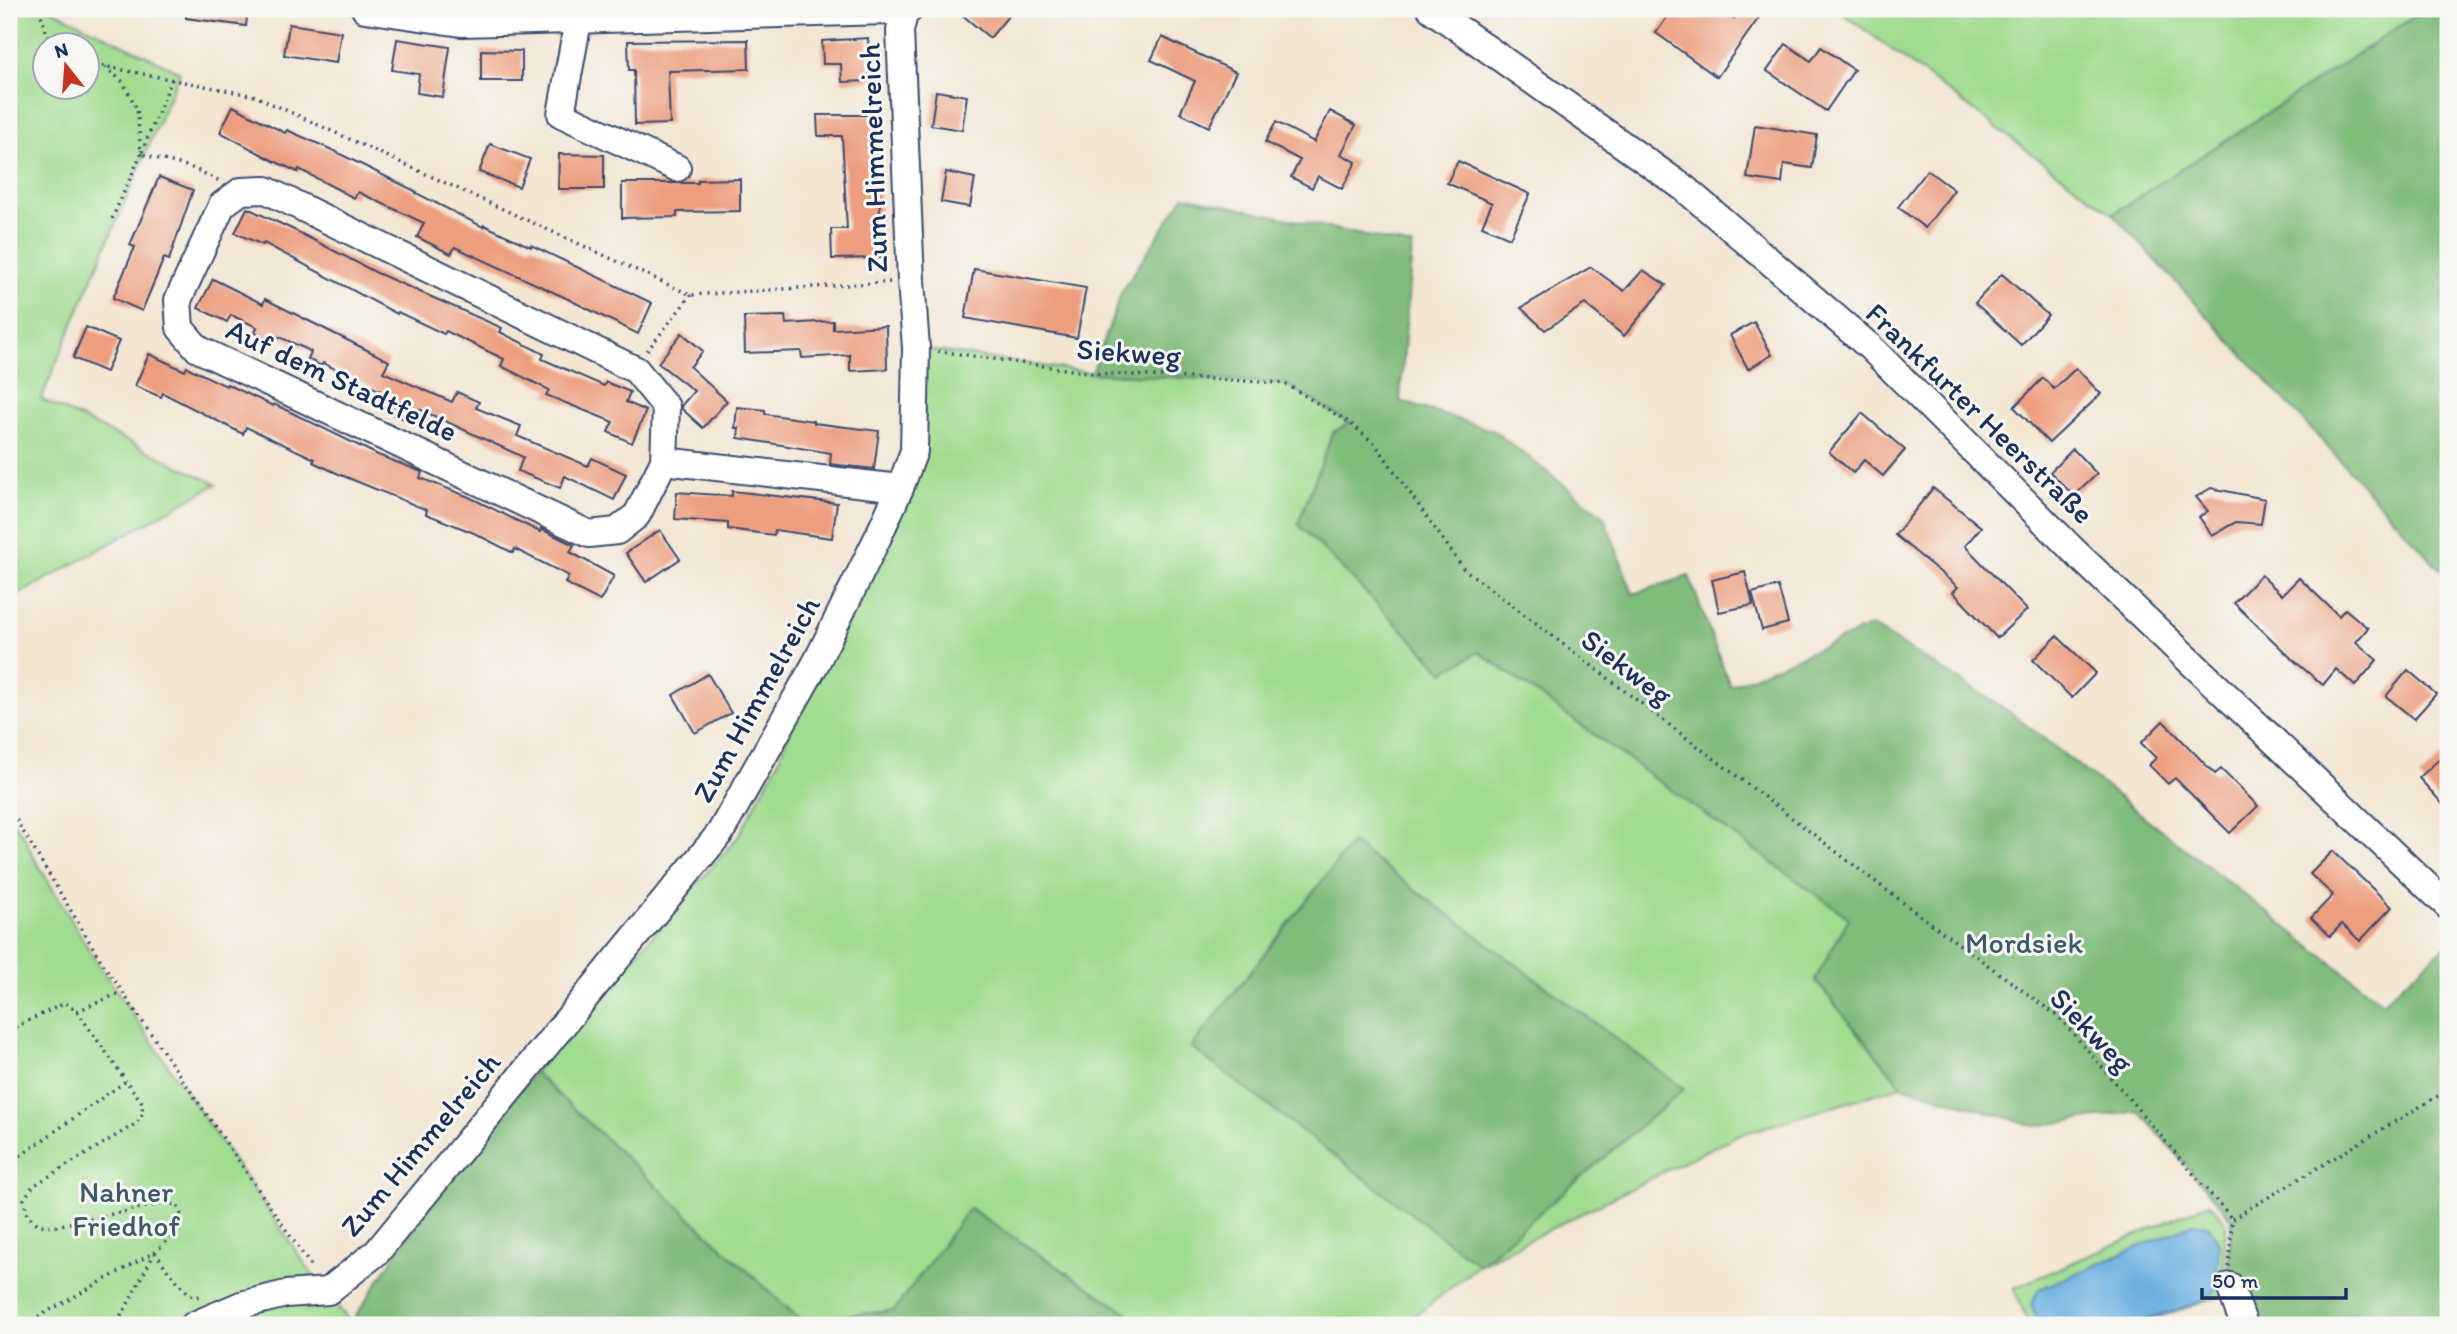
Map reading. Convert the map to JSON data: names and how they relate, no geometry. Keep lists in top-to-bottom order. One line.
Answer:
{"streets":{"street":["Zum Himmelreich","Auf dem Stadtfelde","Frankfurter Heerstraße"],"path":["Siekweg"]},"crossings":[["Zum Himmelreich","Siekweg"]],"parks":["Mordsiek","Nahner Friedhof"],"scale_bar":"50 m","north":"top"}
